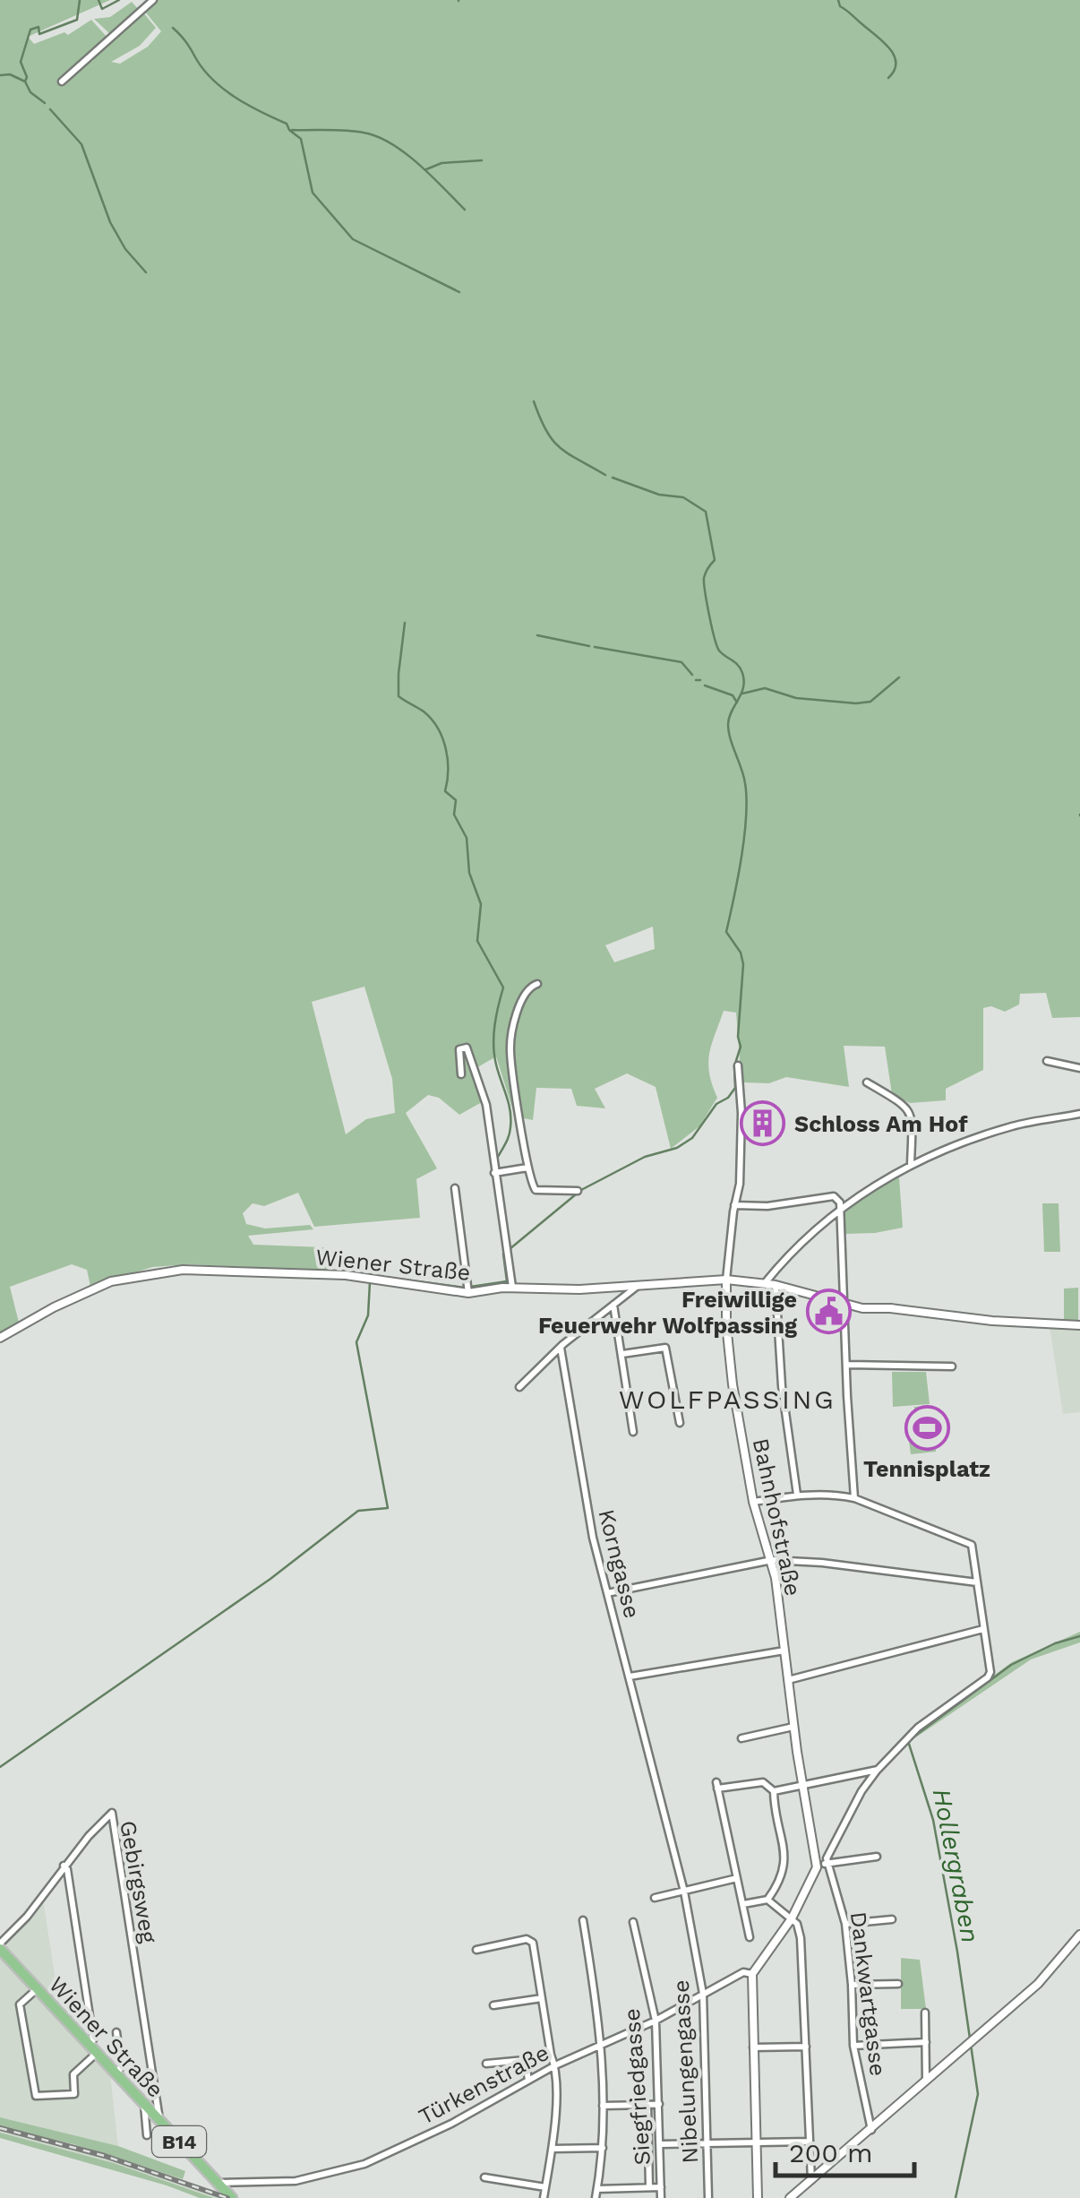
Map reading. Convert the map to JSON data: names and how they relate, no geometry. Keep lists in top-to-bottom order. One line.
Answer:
{"streets":{"main road":["Wiener Straße","B14"],"street":["Bahnhofstraße","Korngasse","Gebirgsweg","Dankwartgasse","Nibelungengasse","Türkenstraße","Siegfriedgasse"]},"crossings":[["Wiener Straße","Bahnhofstraße"],["Wiener Straße","Gebirgsweg"],["Wiener Straße","Türkenstraße"],["Korngasse","Nibelungengasse"],["Nibelungengasse","Türkenstraße"],["Türkenstraße","Siegfriedgasse"]],"districts":["WOLFPASSING"],"water":["Hollergraben"],"places":{"building":["Schloss Am Hof"],"public building":["Freiwillige Feuerwehr Wolfpassing"],"sports":["Tennisplatz"]},"scale_bar":"200 m"}
